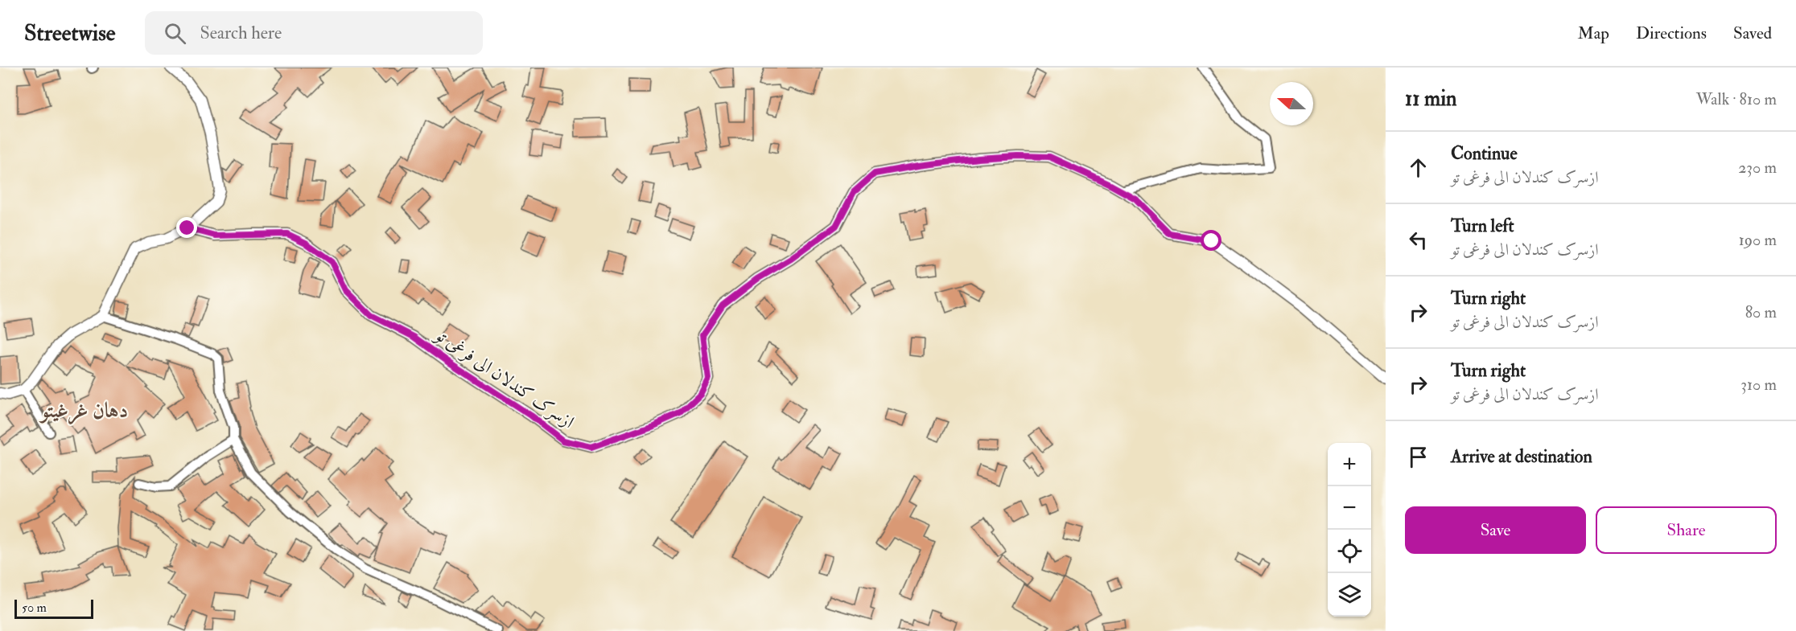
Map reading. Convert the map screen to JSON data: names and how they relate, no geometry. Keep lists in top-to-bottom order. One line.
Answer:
{"streets":{"street":["ازسرک کندلان الی فرغی تو"]},"districts":["دهان غرغیتو"],"scale_bar":"50 m","north":"left","page":{"header":"Streetwise","search":"Search here","nav":["Map","Directions","Saved"],"heading":["11 min","Walk · 810 m"],"list":[["Continue","ازسرک کندلان الی فرغی تو","230 m"],["Turn left","ازسرک کندلان الی فرغی تو","190 m"],["Turn right","ازسرک کندلان الی فرغی تو","80 m"],["Turn right","ازسرک کندلان الی فرغی تو","310 m"],"Arrive at destination"],"map_buttons":["+","−"],"buttons":["Save","Share"],"scale":"50 m"}}
